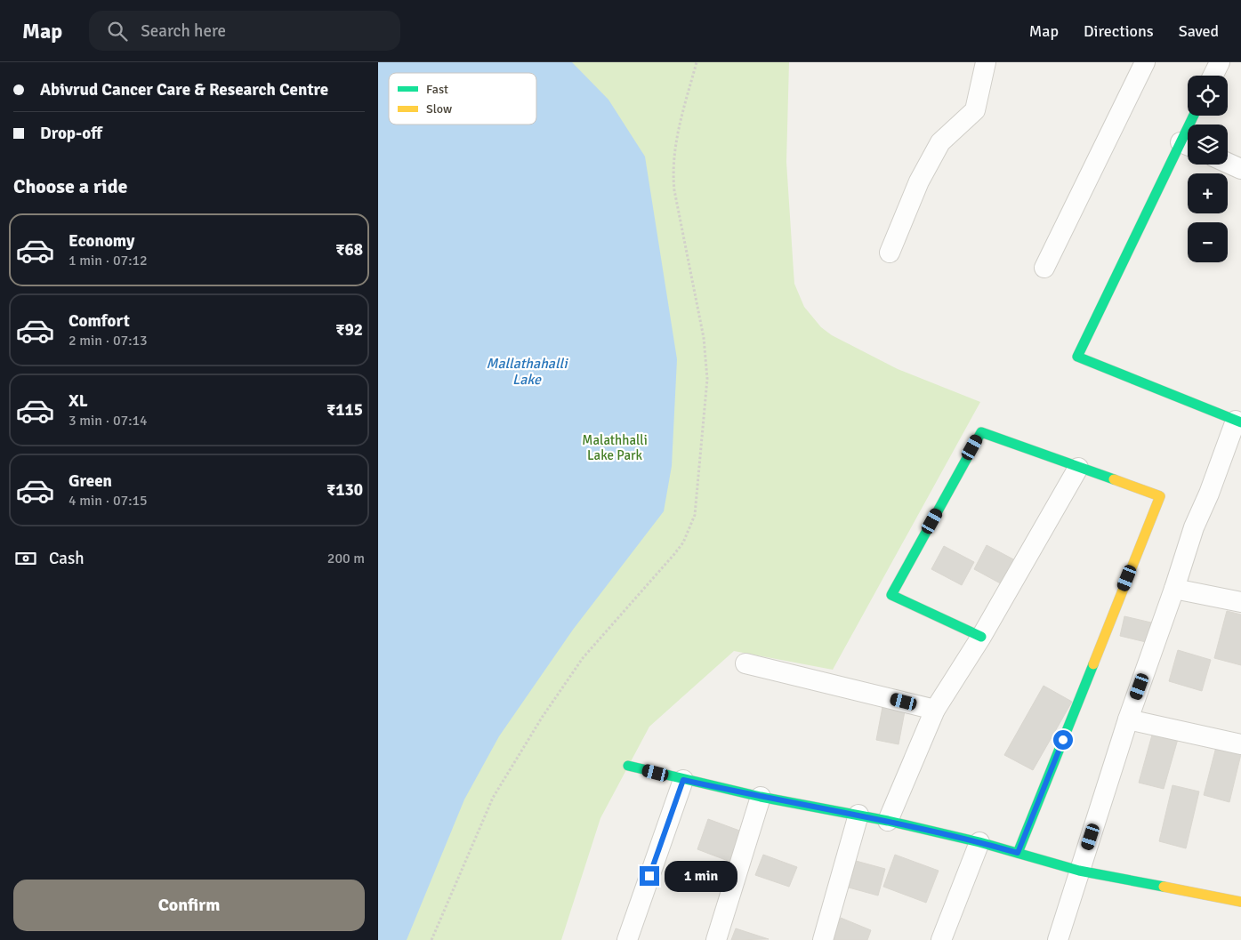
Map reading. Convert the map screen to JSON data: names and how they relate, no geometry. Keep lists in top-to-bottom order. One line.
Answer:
{"water":["Mallathahalli Lake"],"parks":["Malathhalli Lake Park"],"legend":["Fast","Slow"],"page":{"header":"Map","search":"Search here","nav":["Map","Directions","Saved"],"banner":["Abivrud Cancer Care & Research Centre","Drop-off"],"map_buttons":["+","−"],"heading":"Choose a ride","list":[{"name":"Economy","note":"1 min · 07:12","value":"₹68"},{"name":"Comfort","note":"2 min · 07:13","value":"₹92"},{"name":"XL","note":"3 min · 07:14","value":"₹115"},{"name":"Green","note":"4 min · 07:15","value":"₹130"}],"pay":["Cash","200 m"],"bubble":"1 min","buttons":"Confirm"}}
